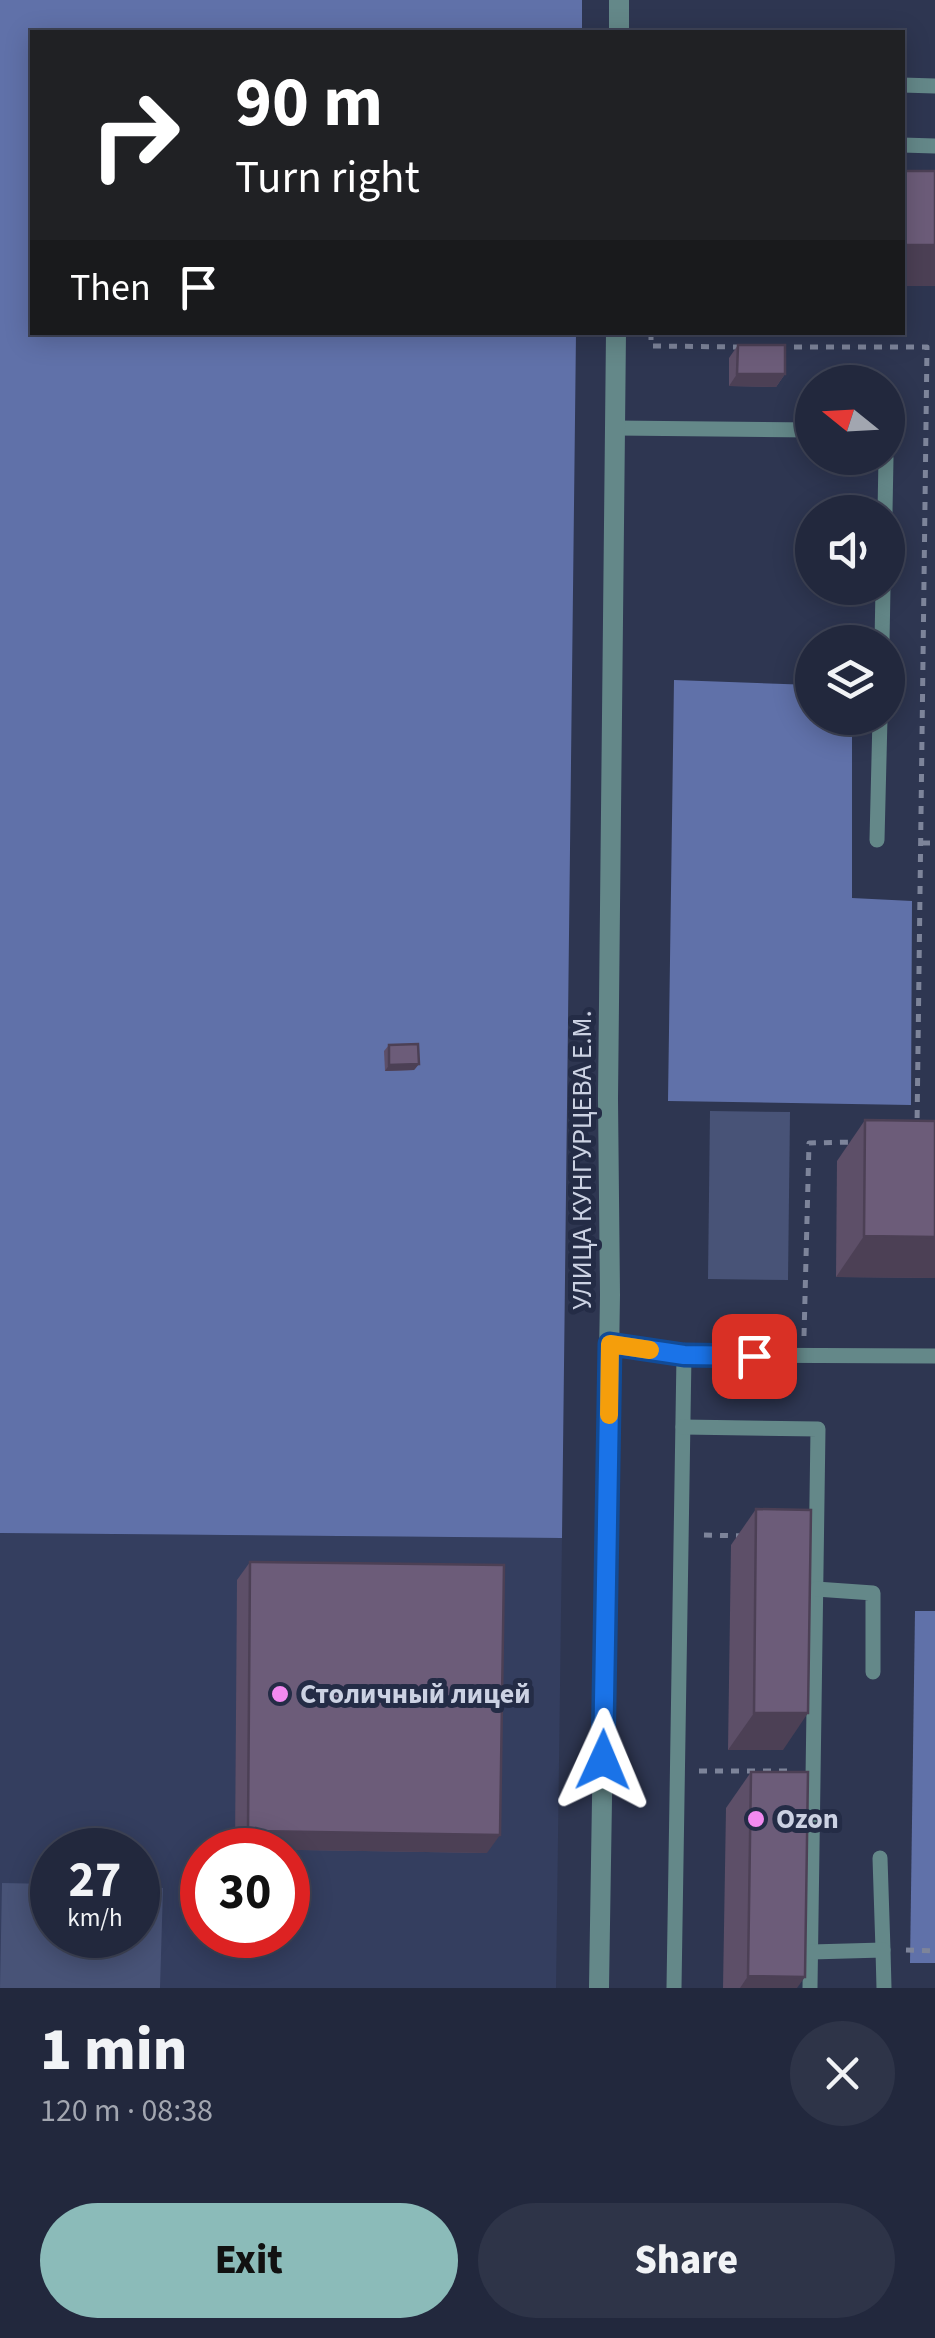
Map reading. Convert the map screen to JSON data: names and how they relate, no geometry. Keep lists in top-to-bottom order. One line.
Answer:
{"streets":{"street":["УЛИЦА КУНГУРЦЕВА Е.М."]},"places":["Столичный лицей","Ozon"],"north":"left","page":{"turn":["90 m","Turn right"],"then":"Then","speed":"27 km/h","limit":"30","heading":["1 min","120 m · 08:38"],"buttons":["Exit","Share"]}}
